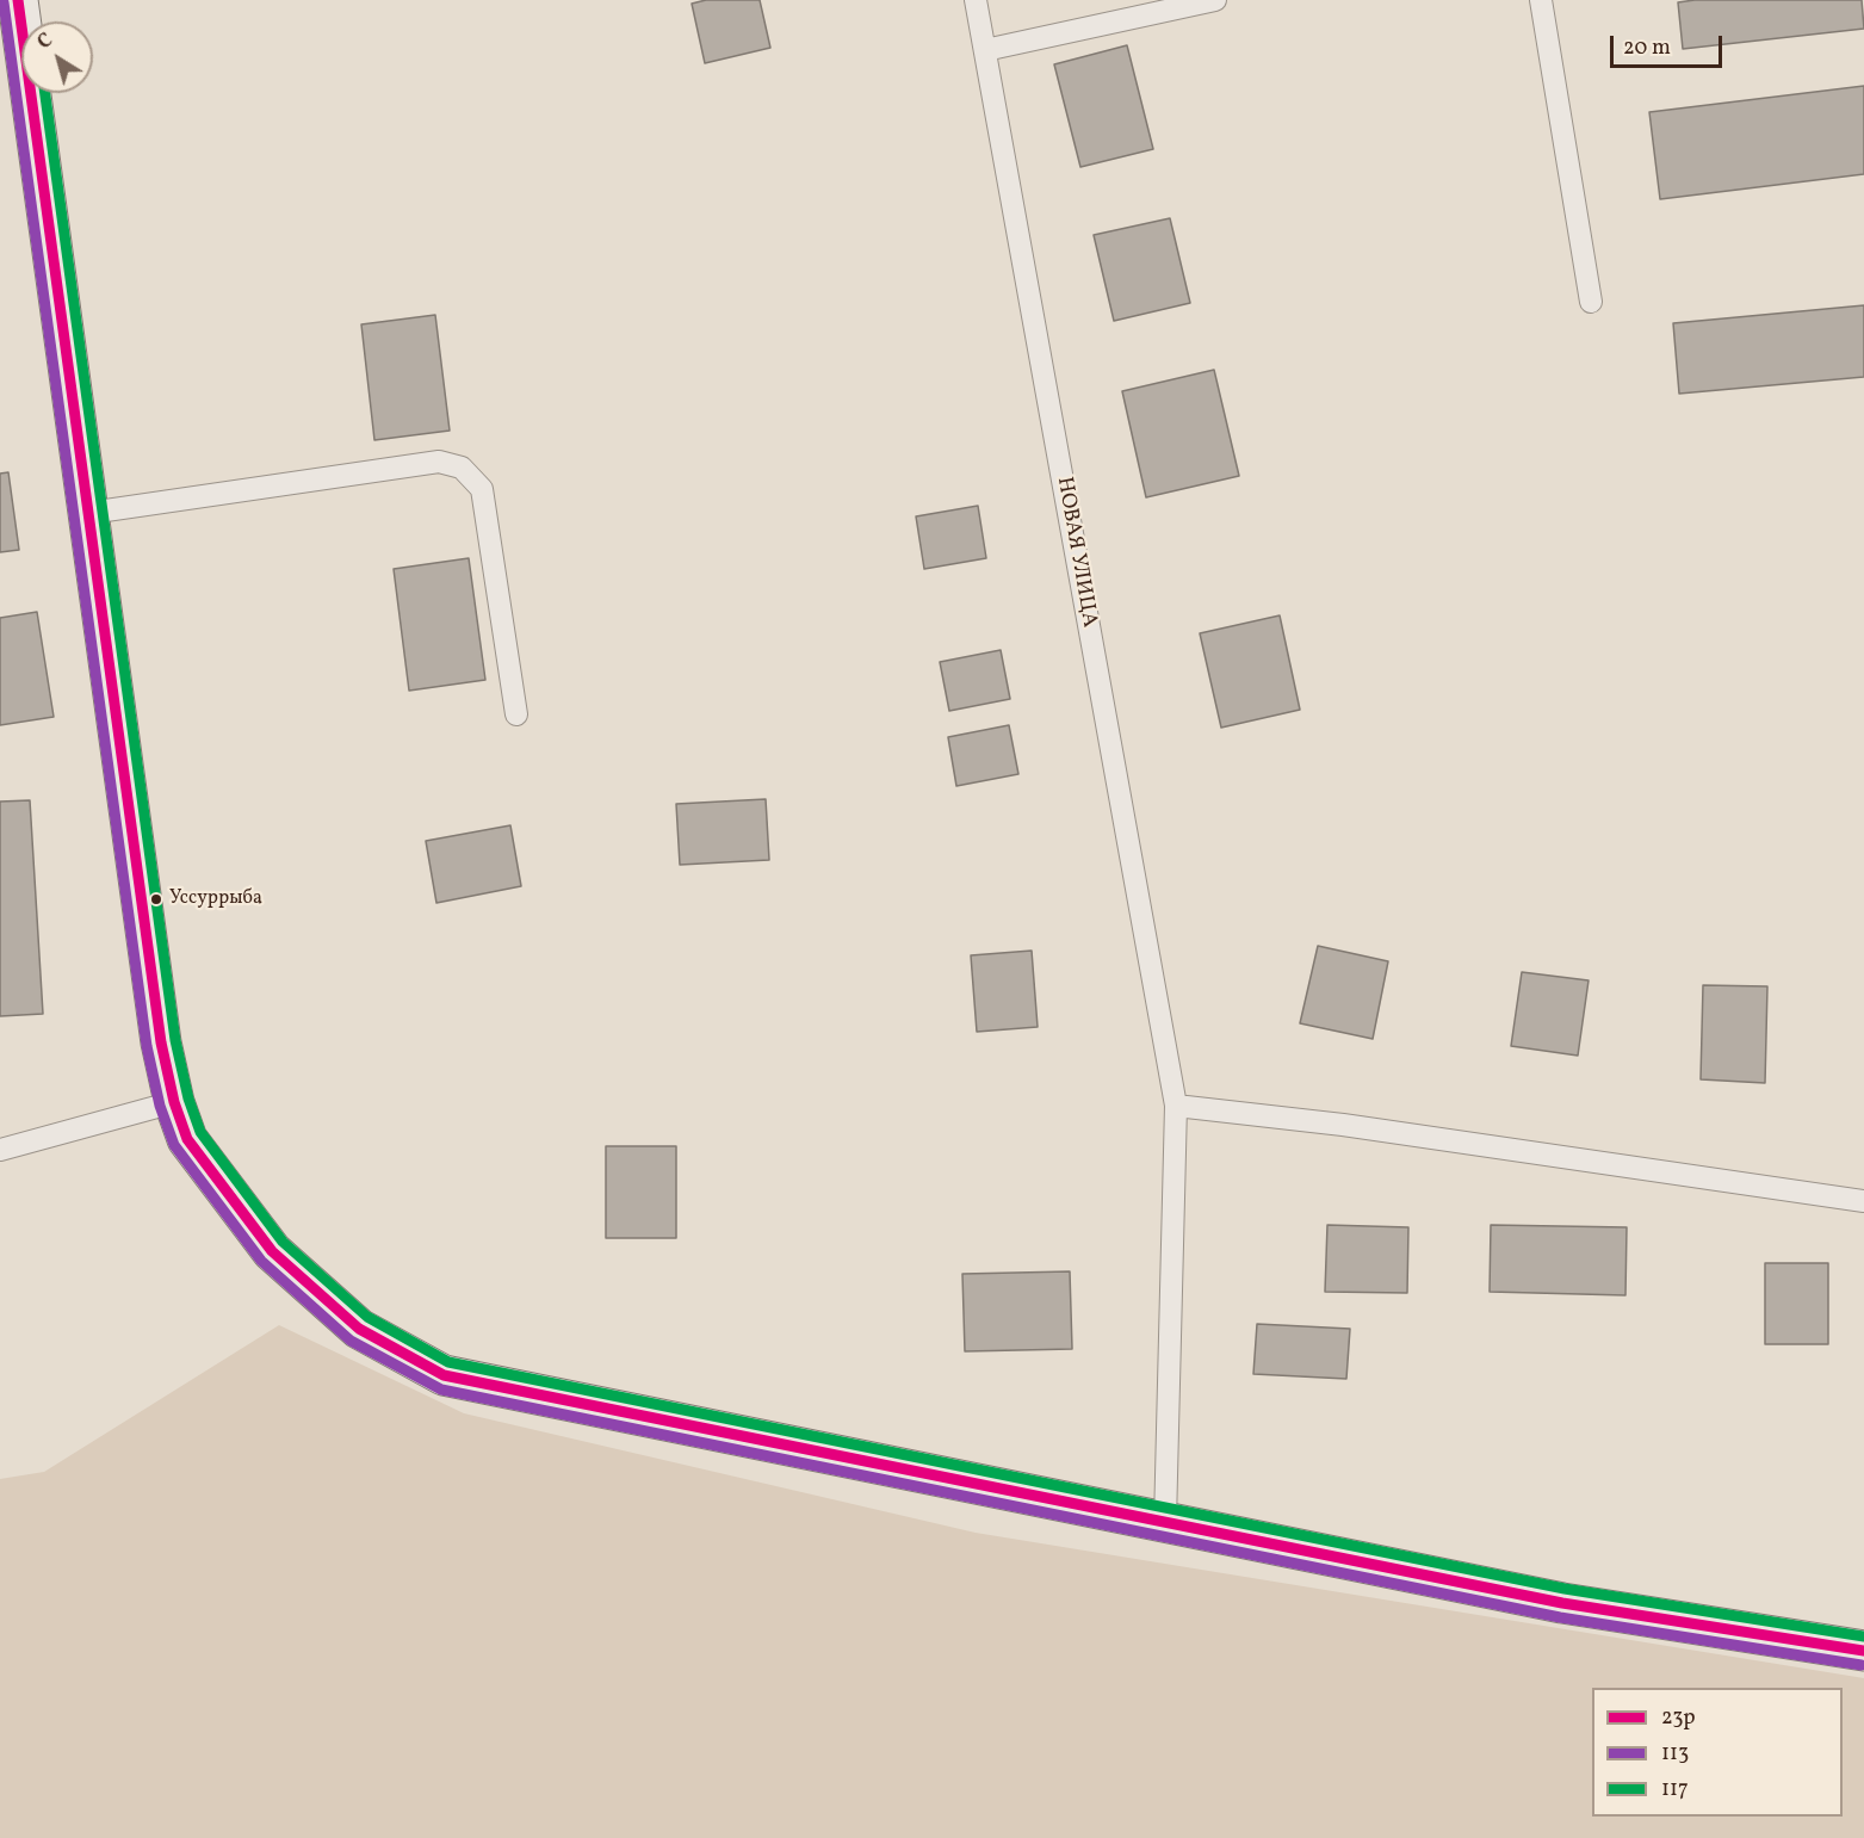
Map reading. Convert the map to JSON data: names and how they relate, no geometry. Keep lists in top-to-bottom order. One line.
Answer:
{"streets":{"lane":["НОВАЯ УЛИЦА"]},"places":["Уссуррыба"],"lines":["transit line 23р","transit line 113","transit line 117"],"legend":["23р","113","117"],"scale_bar":"20 m","north":"top left"}
